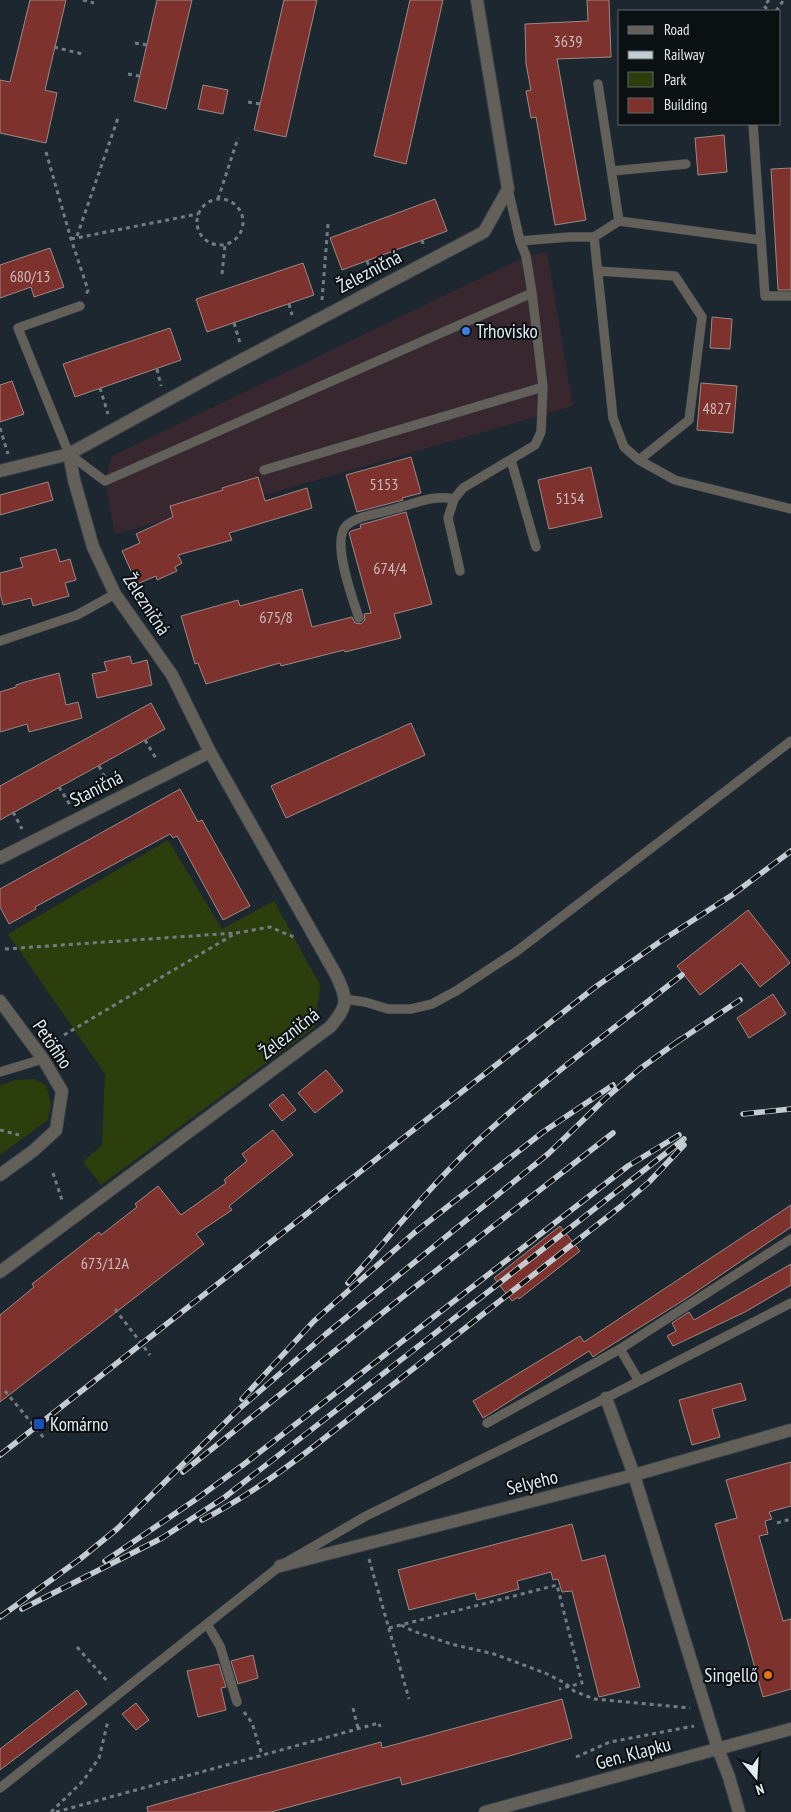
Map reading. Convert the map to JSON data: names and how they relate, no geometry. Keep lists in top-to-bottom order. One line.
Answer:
{"streets":{"street":["Železničná","Staničná","Petöfiho","Selyeho","Gen. Klapku"]},"crossings":[["Železničná","Staničná"]],"places":{"other":["Trhovisko","Singellő"],"transit":["Komárno"]},"house_numbers":["3639","680/13","4827","5153","5154","674/4","675/8","673/12A"],"legend":["Road","Railway","Park","Building"],"north":"bottom"}
